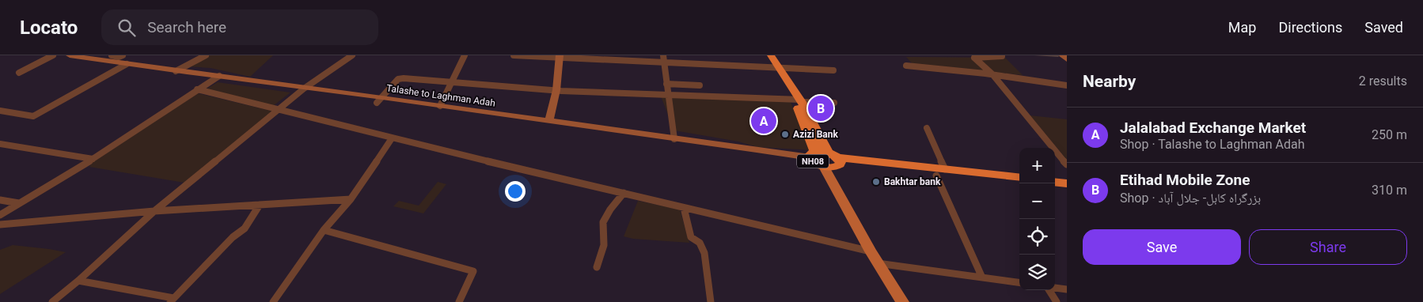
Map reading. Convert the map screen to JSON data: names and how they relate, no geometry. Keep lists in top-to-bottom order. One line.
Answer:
{"streets":{"highway":["NH08"],"main road":["Talashe to Laghman Adah"]},"crossings":[["Talashe to Laghman Adah","NH08"]],"places":["Azizi Bank","Bakhtar bank"],"page":{"header":"Locato","search":"Search here","nav":["Map","Directions","Saved"],"heading":["Nearby","2 results"],"pins":["B","A"],"list":[{"mark":"A","name":"Jalalabad Exchange Market","note":"Shop · Talashe to Laghman Adah","value":"250 m"},{"mark":"B","name":"Etihad Mobile Zone","note":"Shop · بزرگراه کابل- جلال آباد","value":"310 m"}],"map_buttons":["+","−"],"buttons":["Save","Share"]}}
